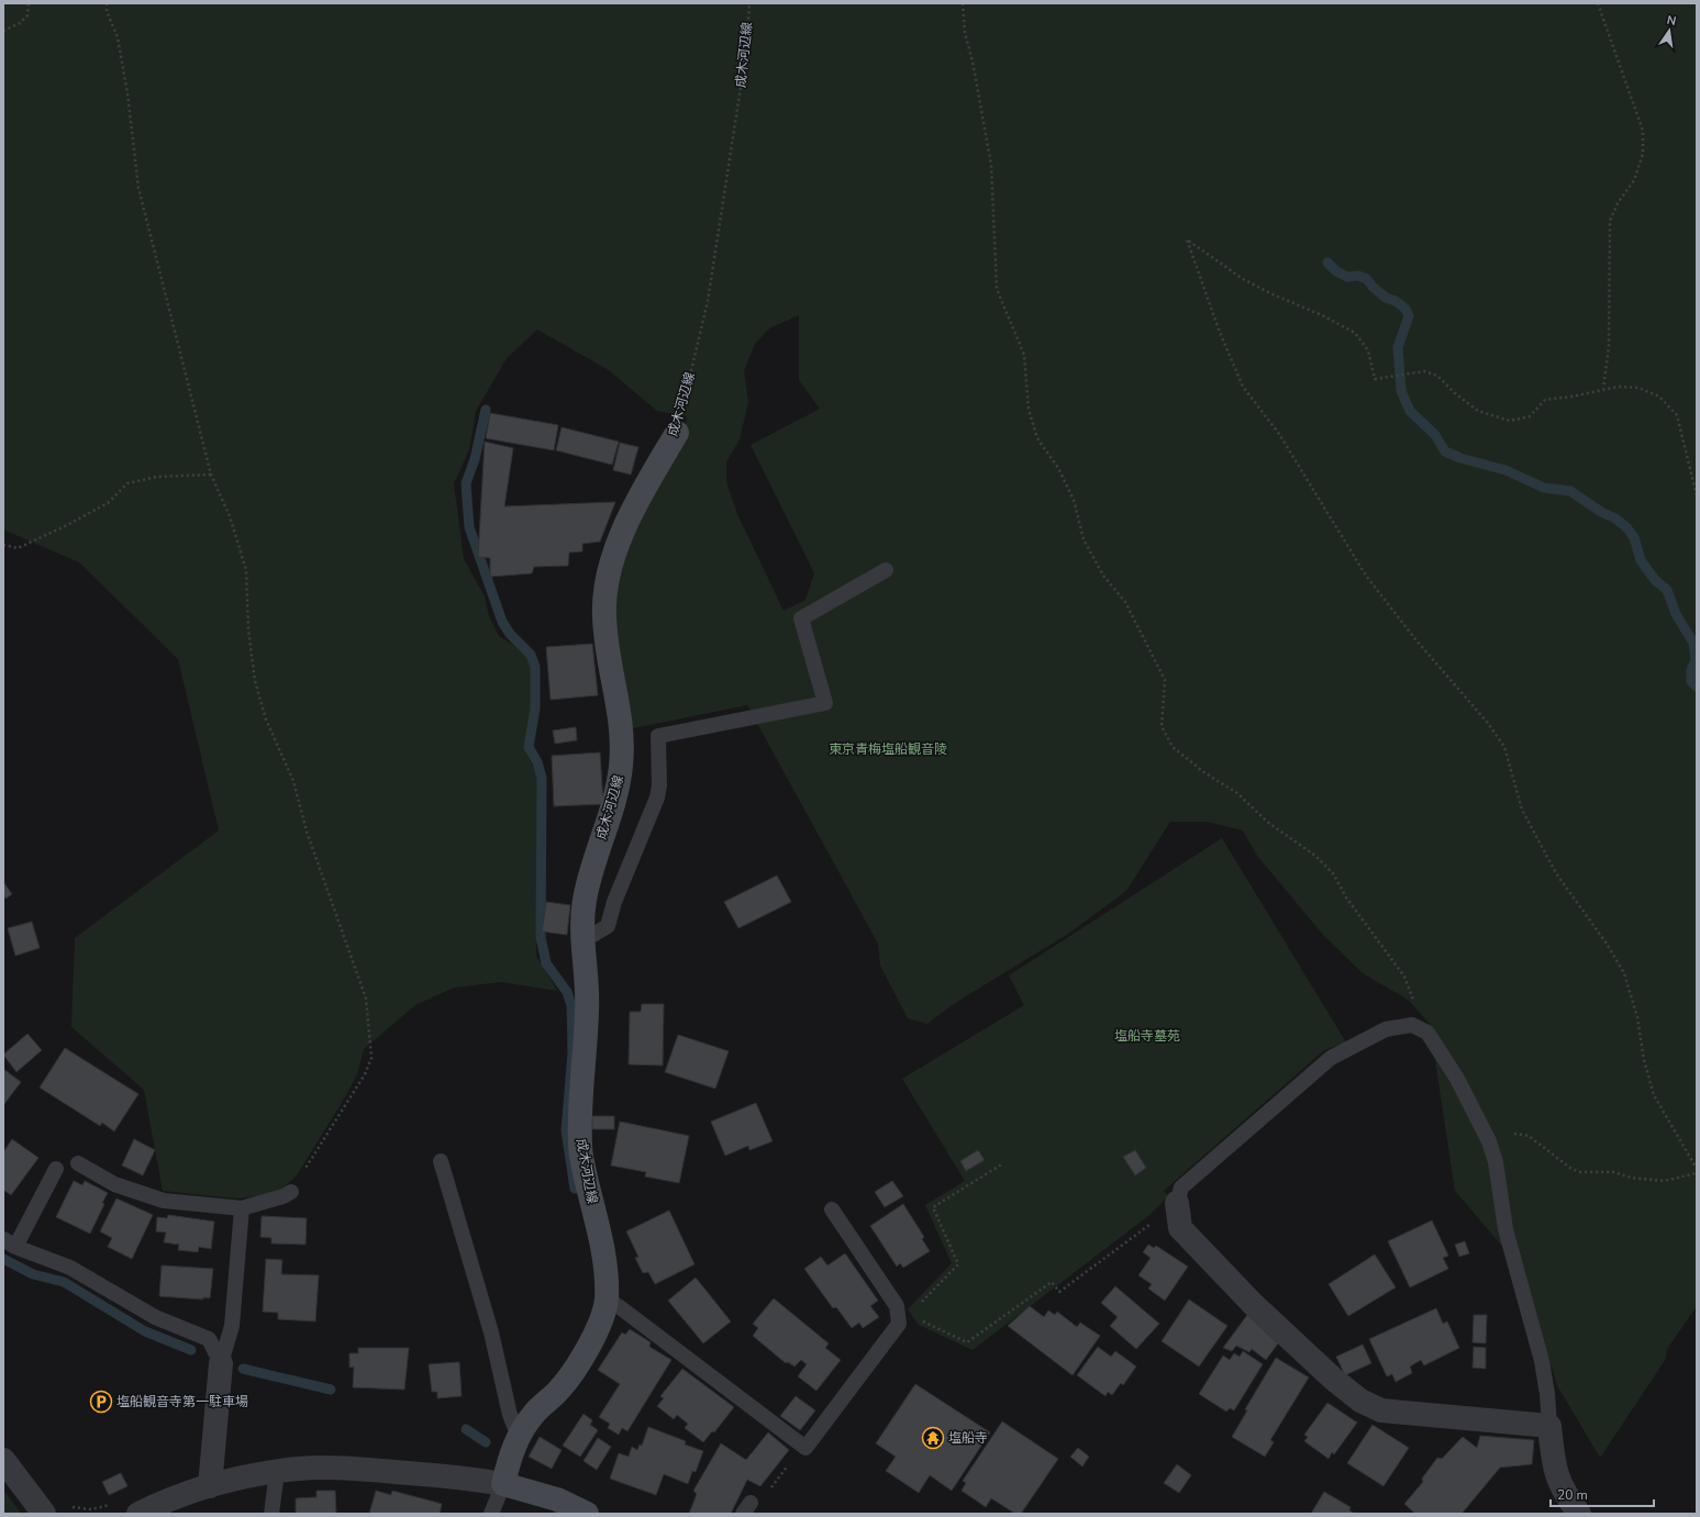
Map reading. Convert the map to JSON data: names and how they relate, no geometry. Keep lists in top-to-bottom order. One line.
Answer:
{"streets":{"main road":["成木河辺線"]},"parks":["東京青梅塩船観音陵","塩船寺墓苑"],"places":{"parking":["塩船観音寺第一駐車場"],"temple":["塩船寺"]},"scale_bar":"20 m","north":"top"}
